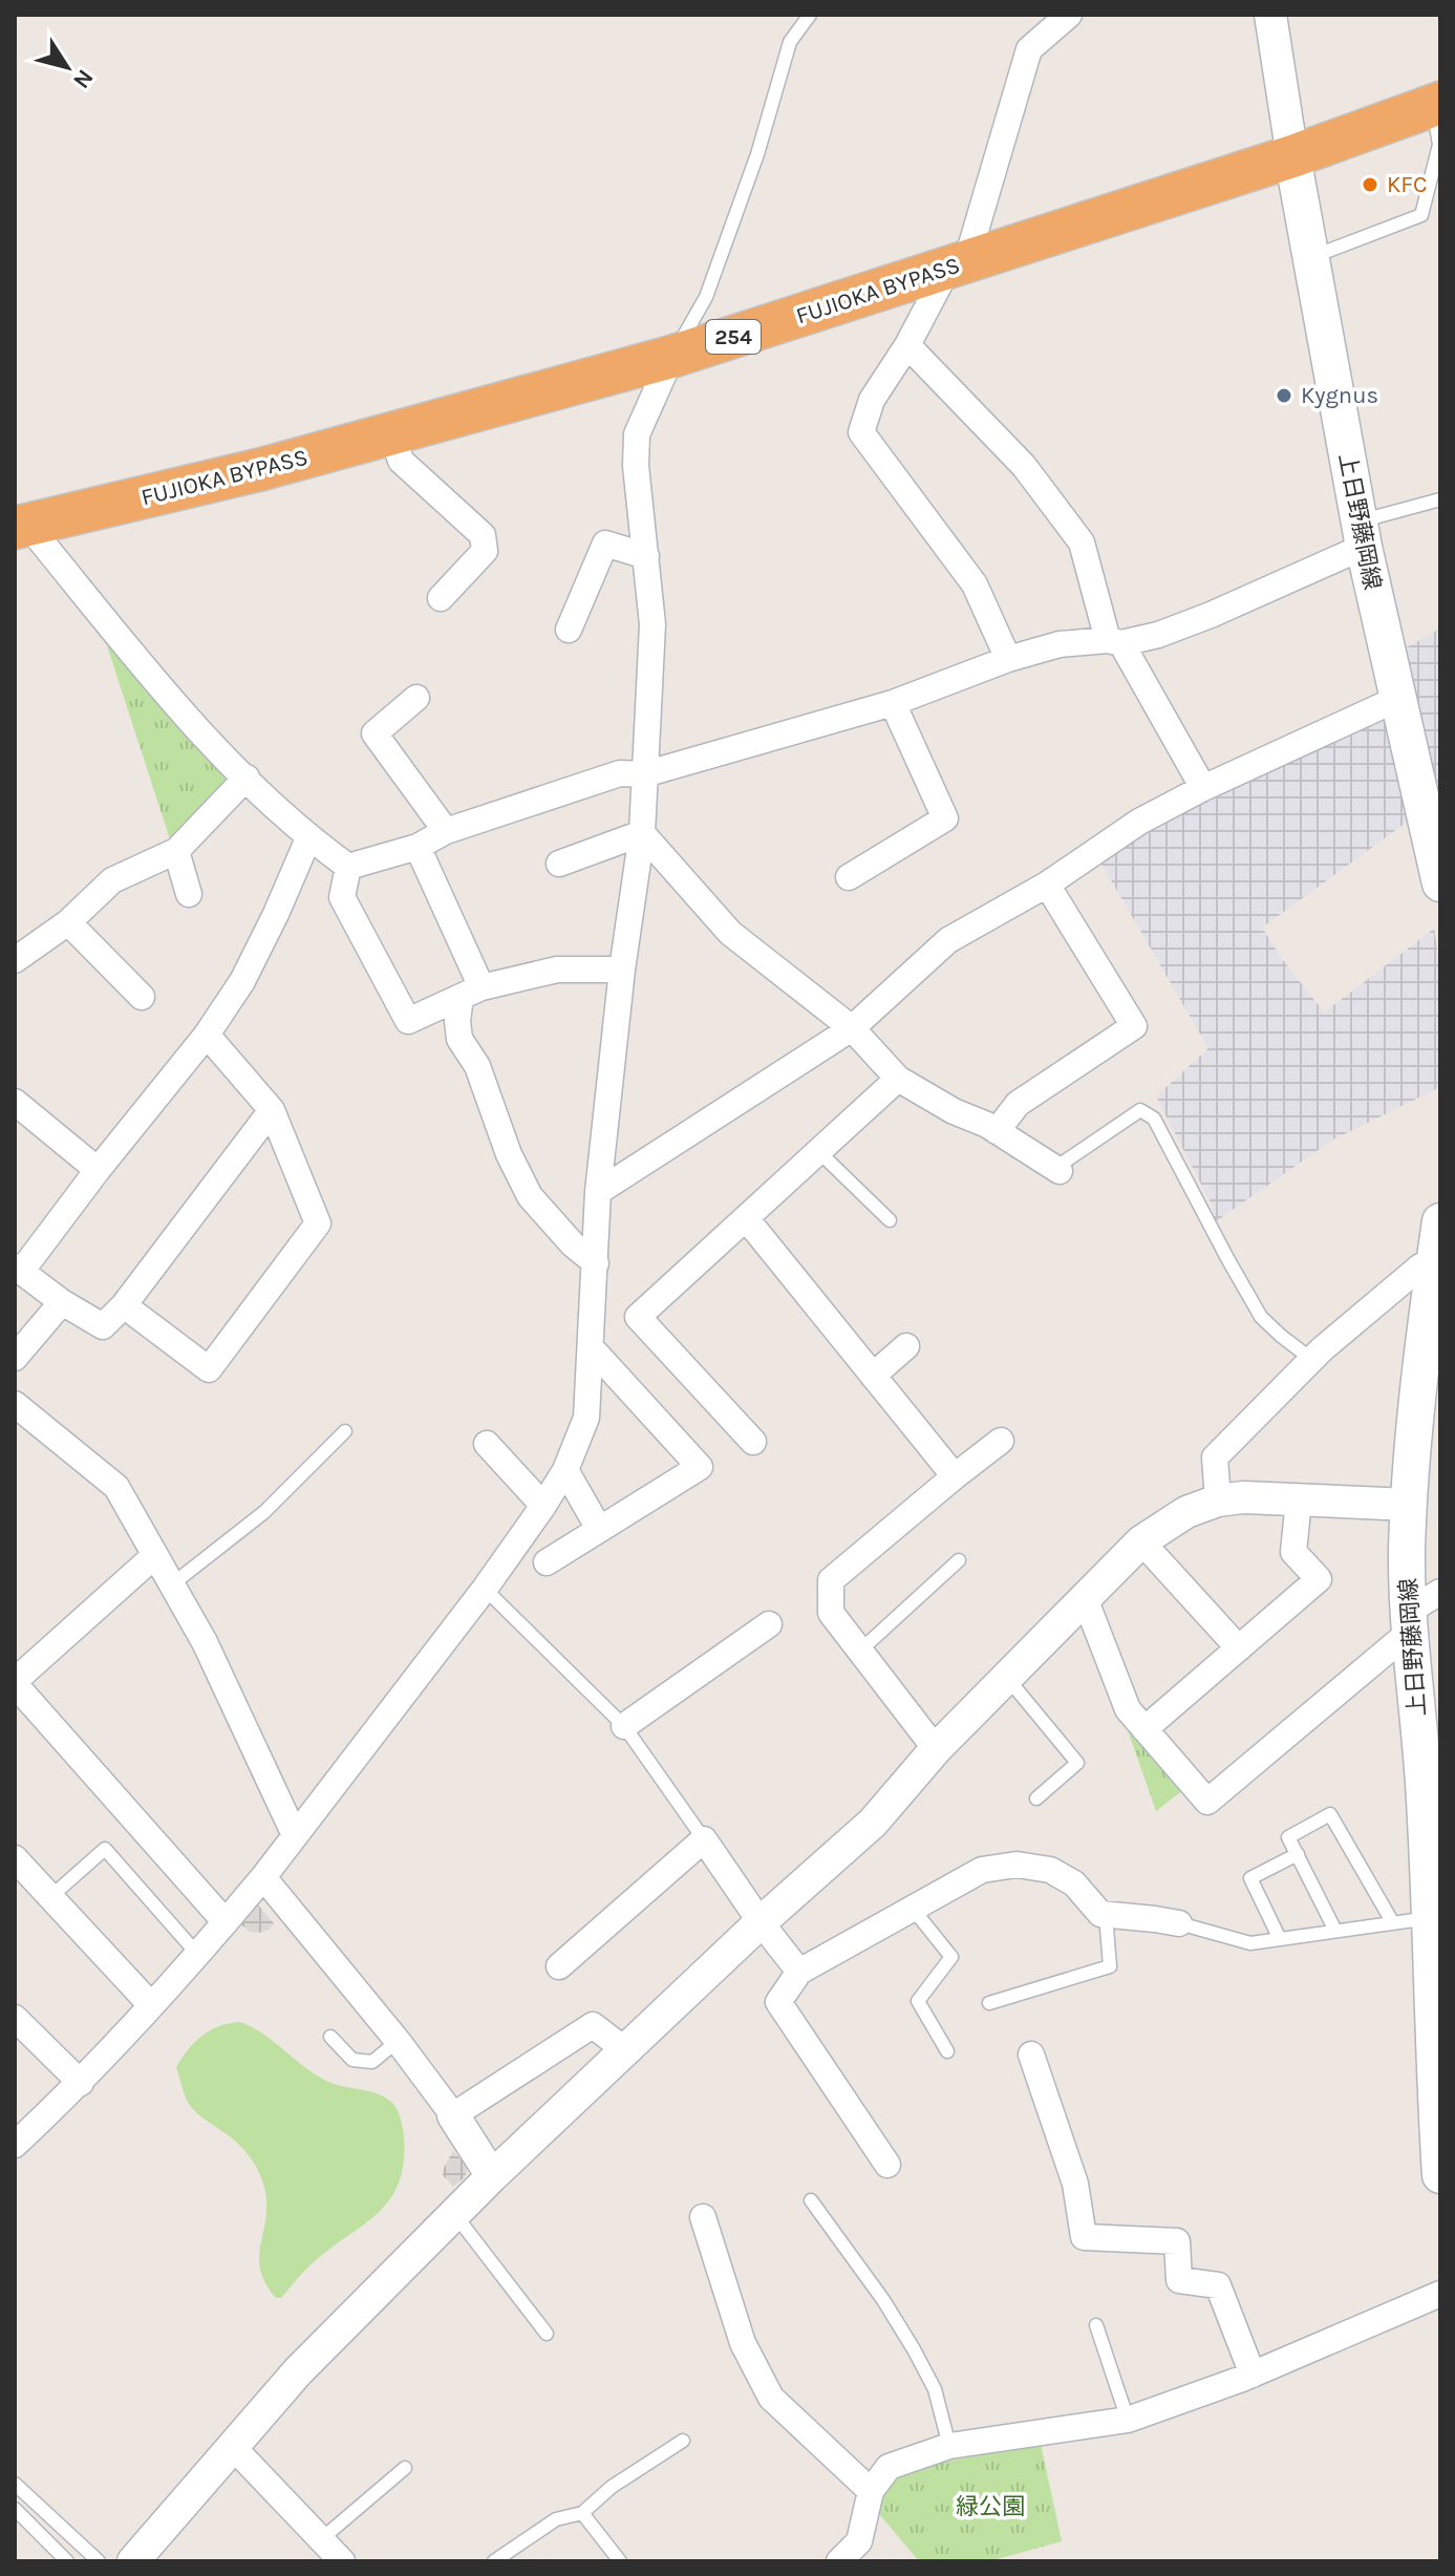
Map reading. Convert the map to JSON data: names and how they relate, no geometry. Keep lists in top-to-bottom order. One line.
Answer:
{"streets":{"highway":["FUJIOKA BYPASS","254"],"main road":["上日野藤岡線"]},"crossings":[["FUJIOKA BYPASS","上日野藤岡線"]],"parks":["緑公園"],"places":["KFC","Kygnus"],"north":"bottom right"}
